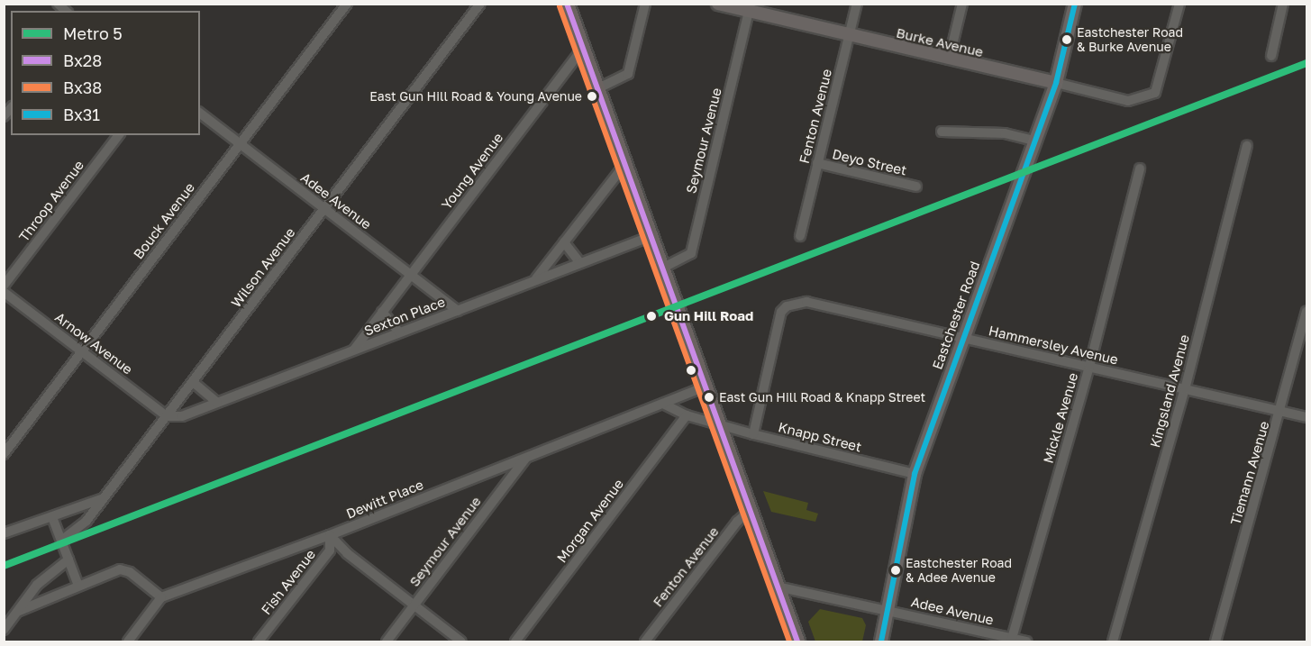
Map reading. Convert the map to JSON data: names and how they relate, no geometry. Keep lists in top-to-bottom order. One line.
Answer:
{"streets":{"main road":["Burke Avenue","Eastchester Road"],"street":["Fenton Avenue","Seymour Avenue","Deyo Street","Young Avenue","Throop Avenue","Adee Avenue","Bouck Avenue","Wilson Avenue","Sexton Place","Arnow Avenue","Hammersley Avenue","Kingsland Avenue","Mickle Avenue","Knapp Street","Tiemann Avenue","Dewitt Place","Morgan Avenue","Fish Avenue"]},"crossings":[["Burke Avenue","Fenton Avenue"],["Burke Avenue","Seymour Avenue"],["Burke Avenue","Eastchester Road"],["Fenton Avenue","Deyo Street"],["Seymour Avenue","Dewitt Place"],["Young Avenue","Adee Avenue"],["Young Avenue","Sexton Place"],["Adee Avenue","Bouck Avenue"],["Adee Avenue","Wilson Avenue"],["Adee Avenue","Eastchester Road"],["Adee Avenue","Sexton Place"],["Adee Avenue","Mickle Avenue"],["Bouck Avenue","Arnow Avenue"],["Wilson Avenue","Sexton Place"],["Wilson Avenue","Arnow Avenue"],["Eastchester Road","Hammersley Avenue"],["Eastchester Road","Knapp Street"],["Sexton Place","Arnow Avenue"],["Hammersley Avenue","Kingsland Avenue"],["Hammersley Avenue","Mickle Avenue"],["Hammersley Avenue","Knapp Street"],["Hammersley Avenue","Tiemann Avenue"],["Dewitt Place","Fish Avenue"]],"places":["Eastchester Road & Burke Avenue","East Gun Hill Road & Young Avenue","Gun Hill Road","East Gun Hill Road & Knapp Street","Eastchester Road & Adee Avenue"],"lines":["transit line Bx28","transit line Bx31","transit line Bx38","metro line 5"],"legend":["Metro 5","Bx28","Bx38","Bx31"]}
